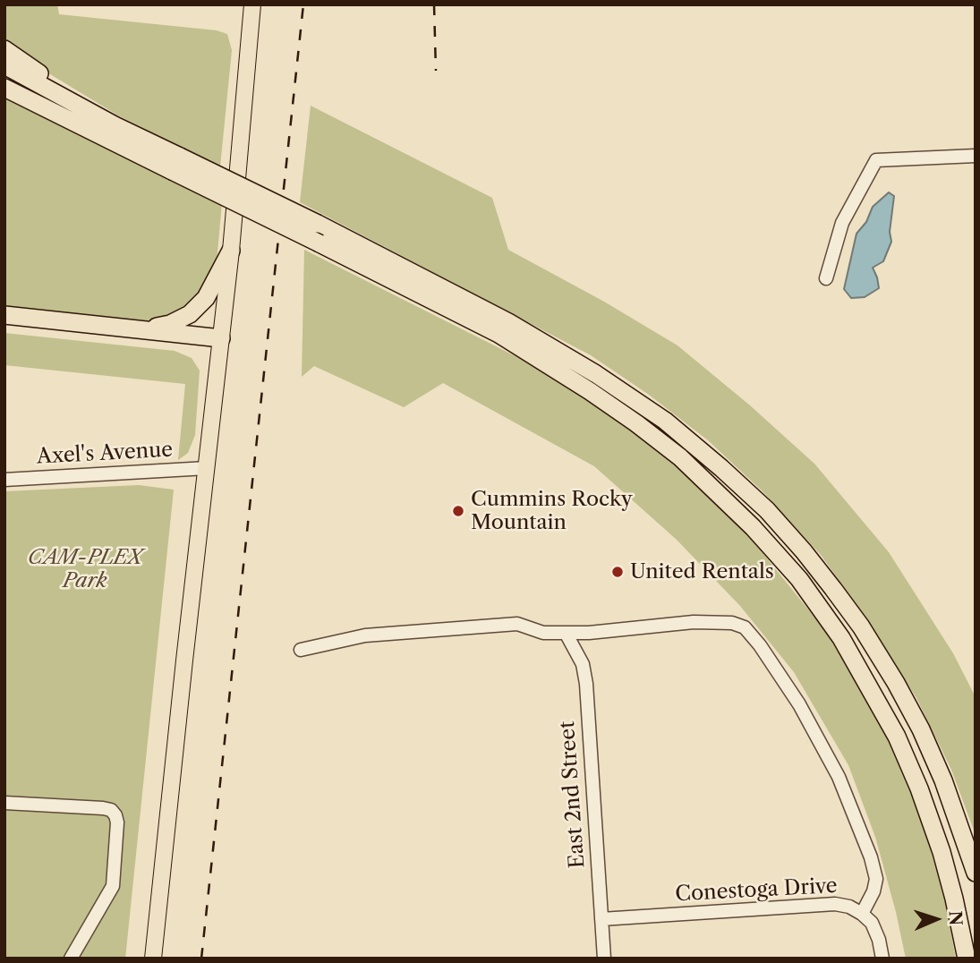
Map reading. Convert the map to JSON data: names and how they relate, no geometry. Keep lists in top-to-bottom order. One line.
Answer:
{"streets":{"street":["Axel's Avenue","East 2nd Street","Conestoga Drive"]},"crossings":[["East 2nd Street","Conestoga Drive"]],"parks":["CAM-PLEX Park"],"places":["Cummins Rocky Mountain","United Rentals"],"north":"right"}
